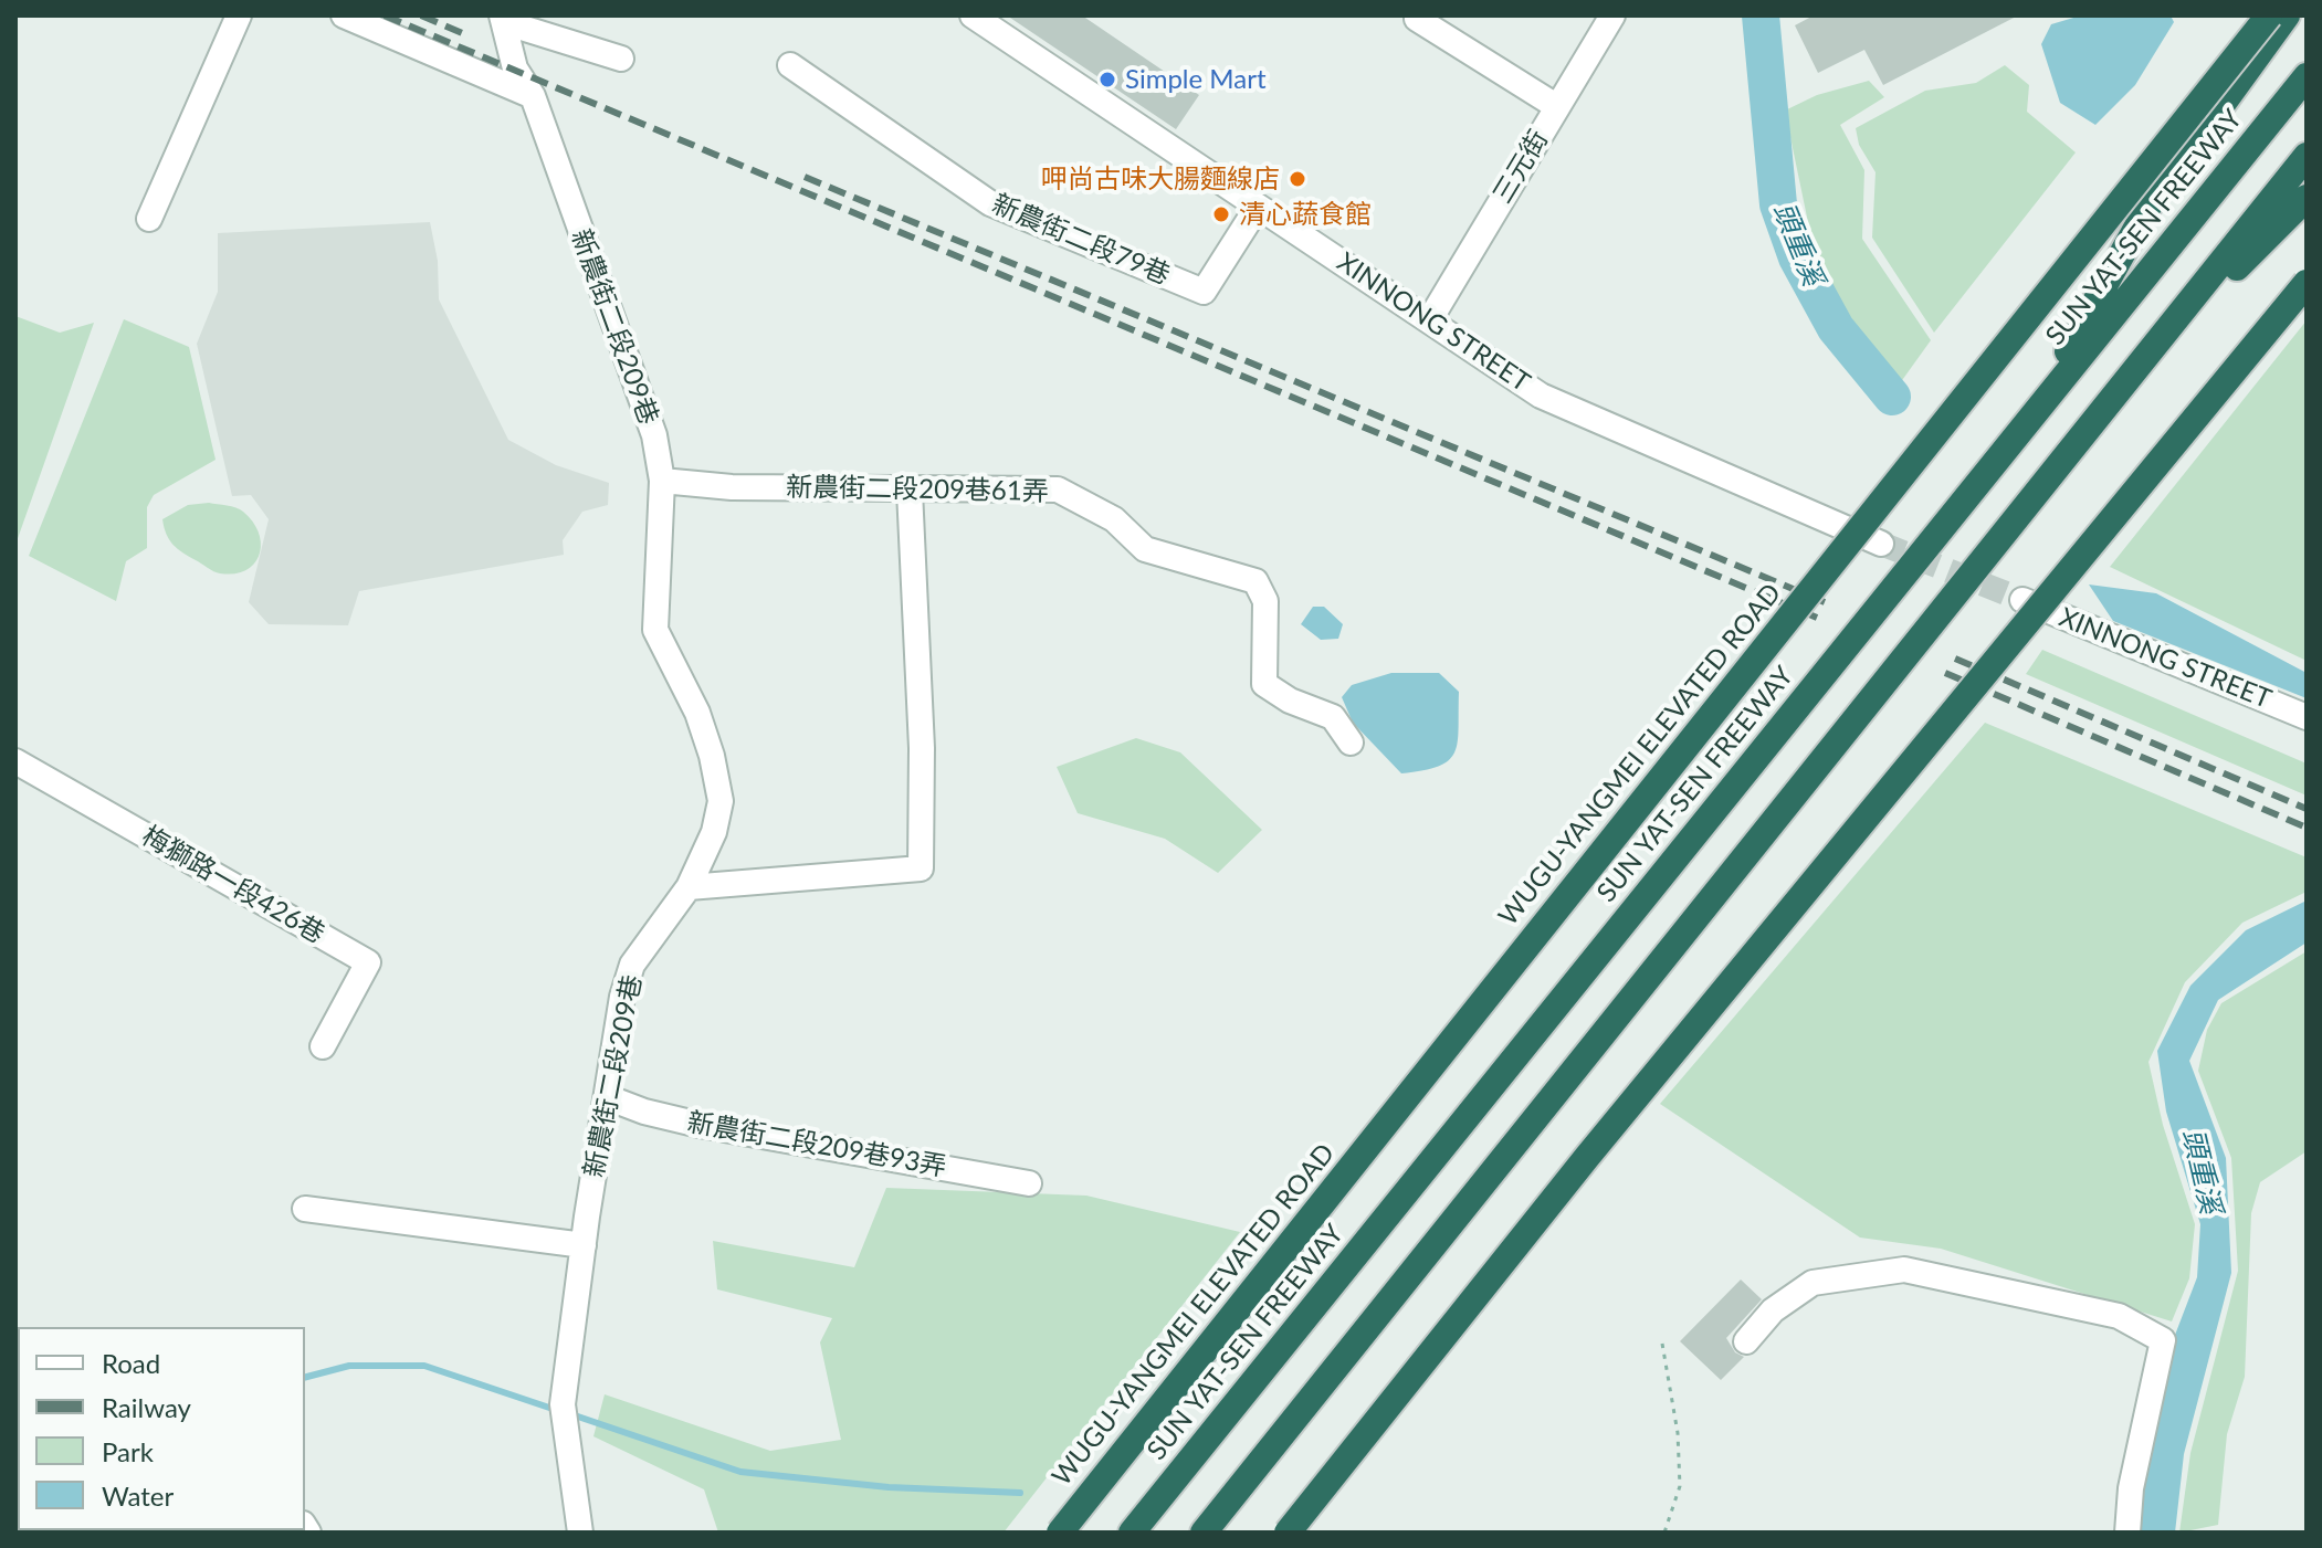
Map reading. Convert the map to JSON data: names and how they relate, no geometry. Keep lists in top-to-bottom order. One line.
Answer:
{"streets":{"highway":["SUN YAT-SEN FREEWAY","WUGU-YANGMEI ELEVATED ROAD"],"street":["三元街","新農街二段79巷","XINNONG STREET","新農街二段209巷","新農街二段209巷61弄","梅獅路一段426巷","新農街二段209巷93弄"]},"crossings":[["三元街","XINNONG STREET"],["新農街二段79巷","XINNONG STREET"],["新農街二段209巷","新農街二段209巷61弄"],["新農街二段209巷","新農街二段209巷93弄"]],"water":["頭重溪"],"places":["Simple Mart","呷尚古味大腸麵線店","清心蔬食館"],"legend":["Road","Railway","Park","Water"]}
